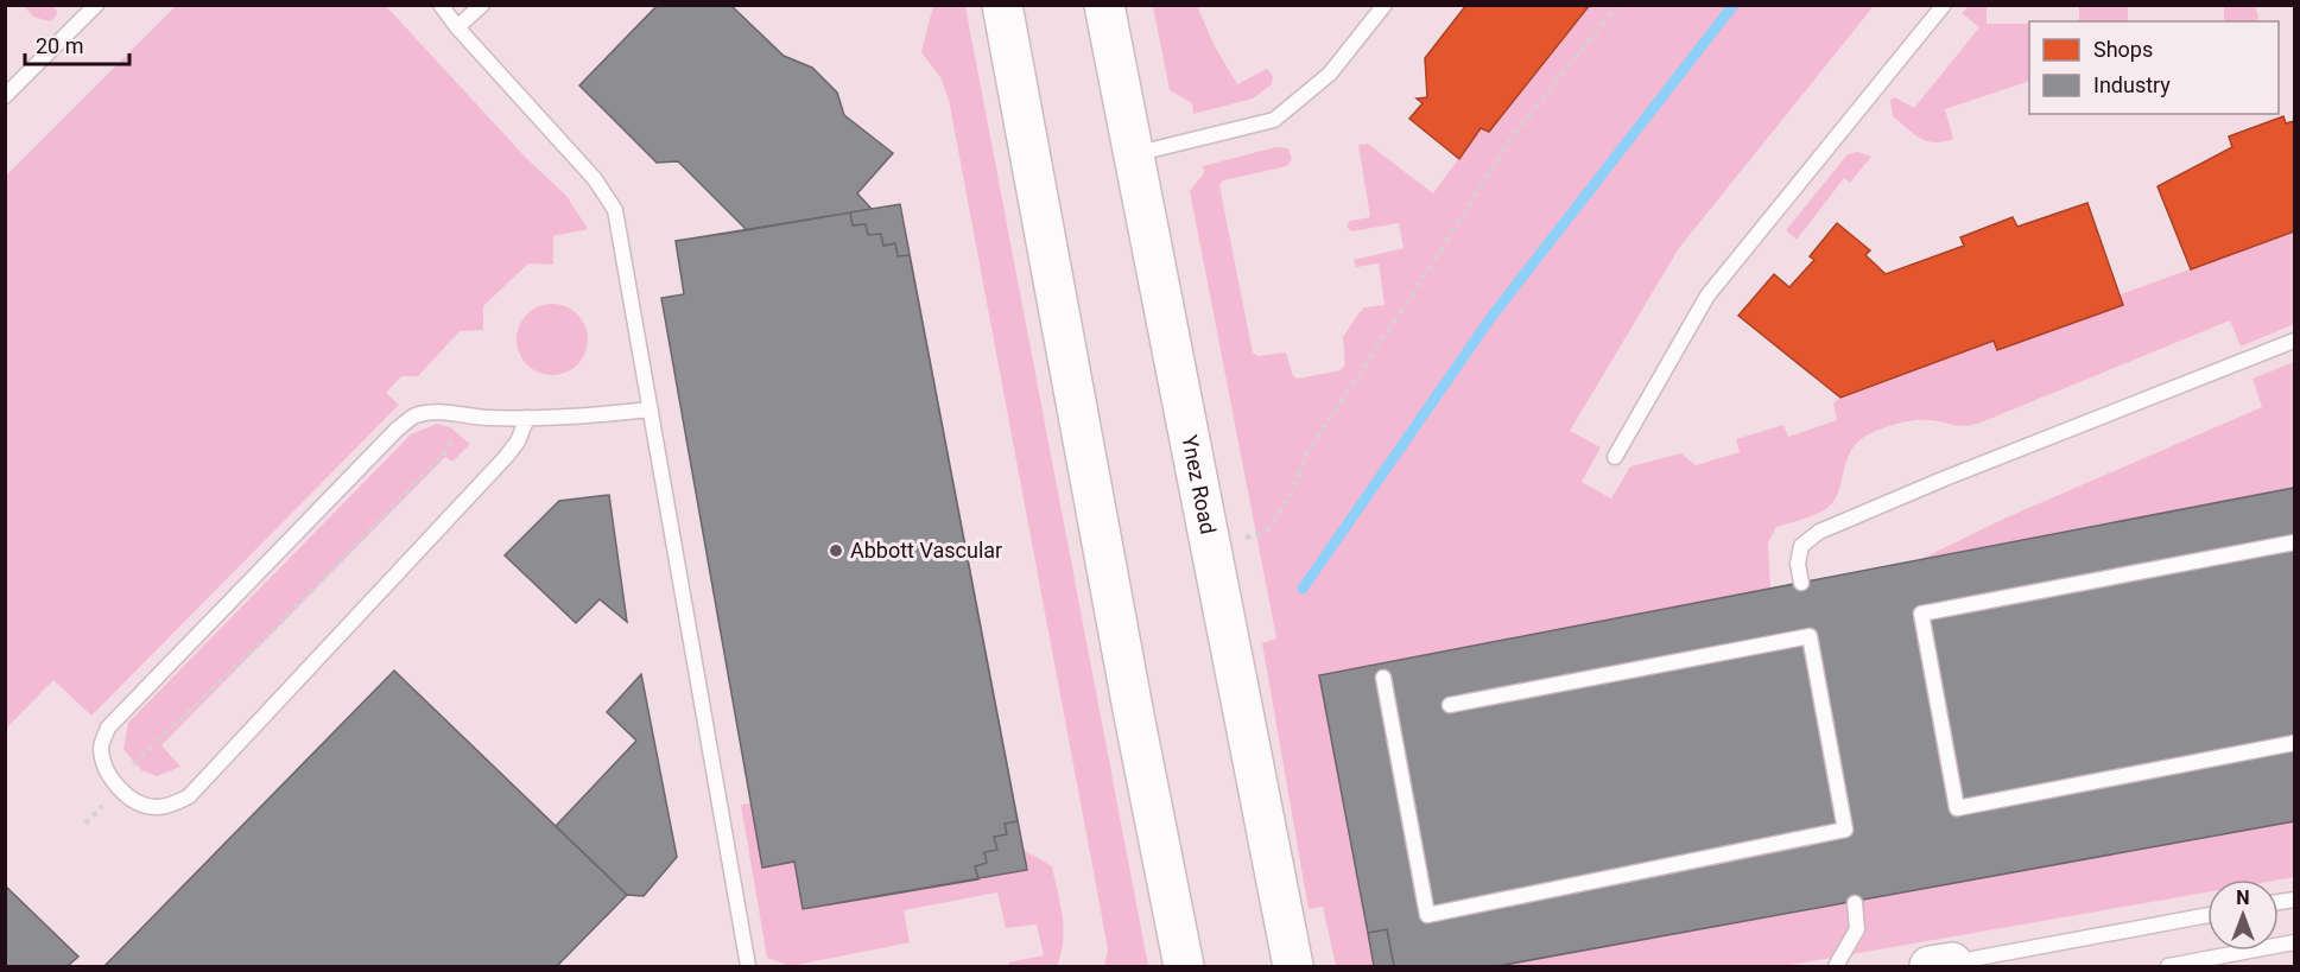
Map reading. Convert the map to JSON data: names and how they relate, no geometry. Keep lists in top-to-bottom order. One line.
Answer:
{"streets":{"main road":["Ynez Road"]},"places":["Abbott Vascular"],"legend":["Shops","Industry"],"scale_bar":"20 m","north":"top"}
